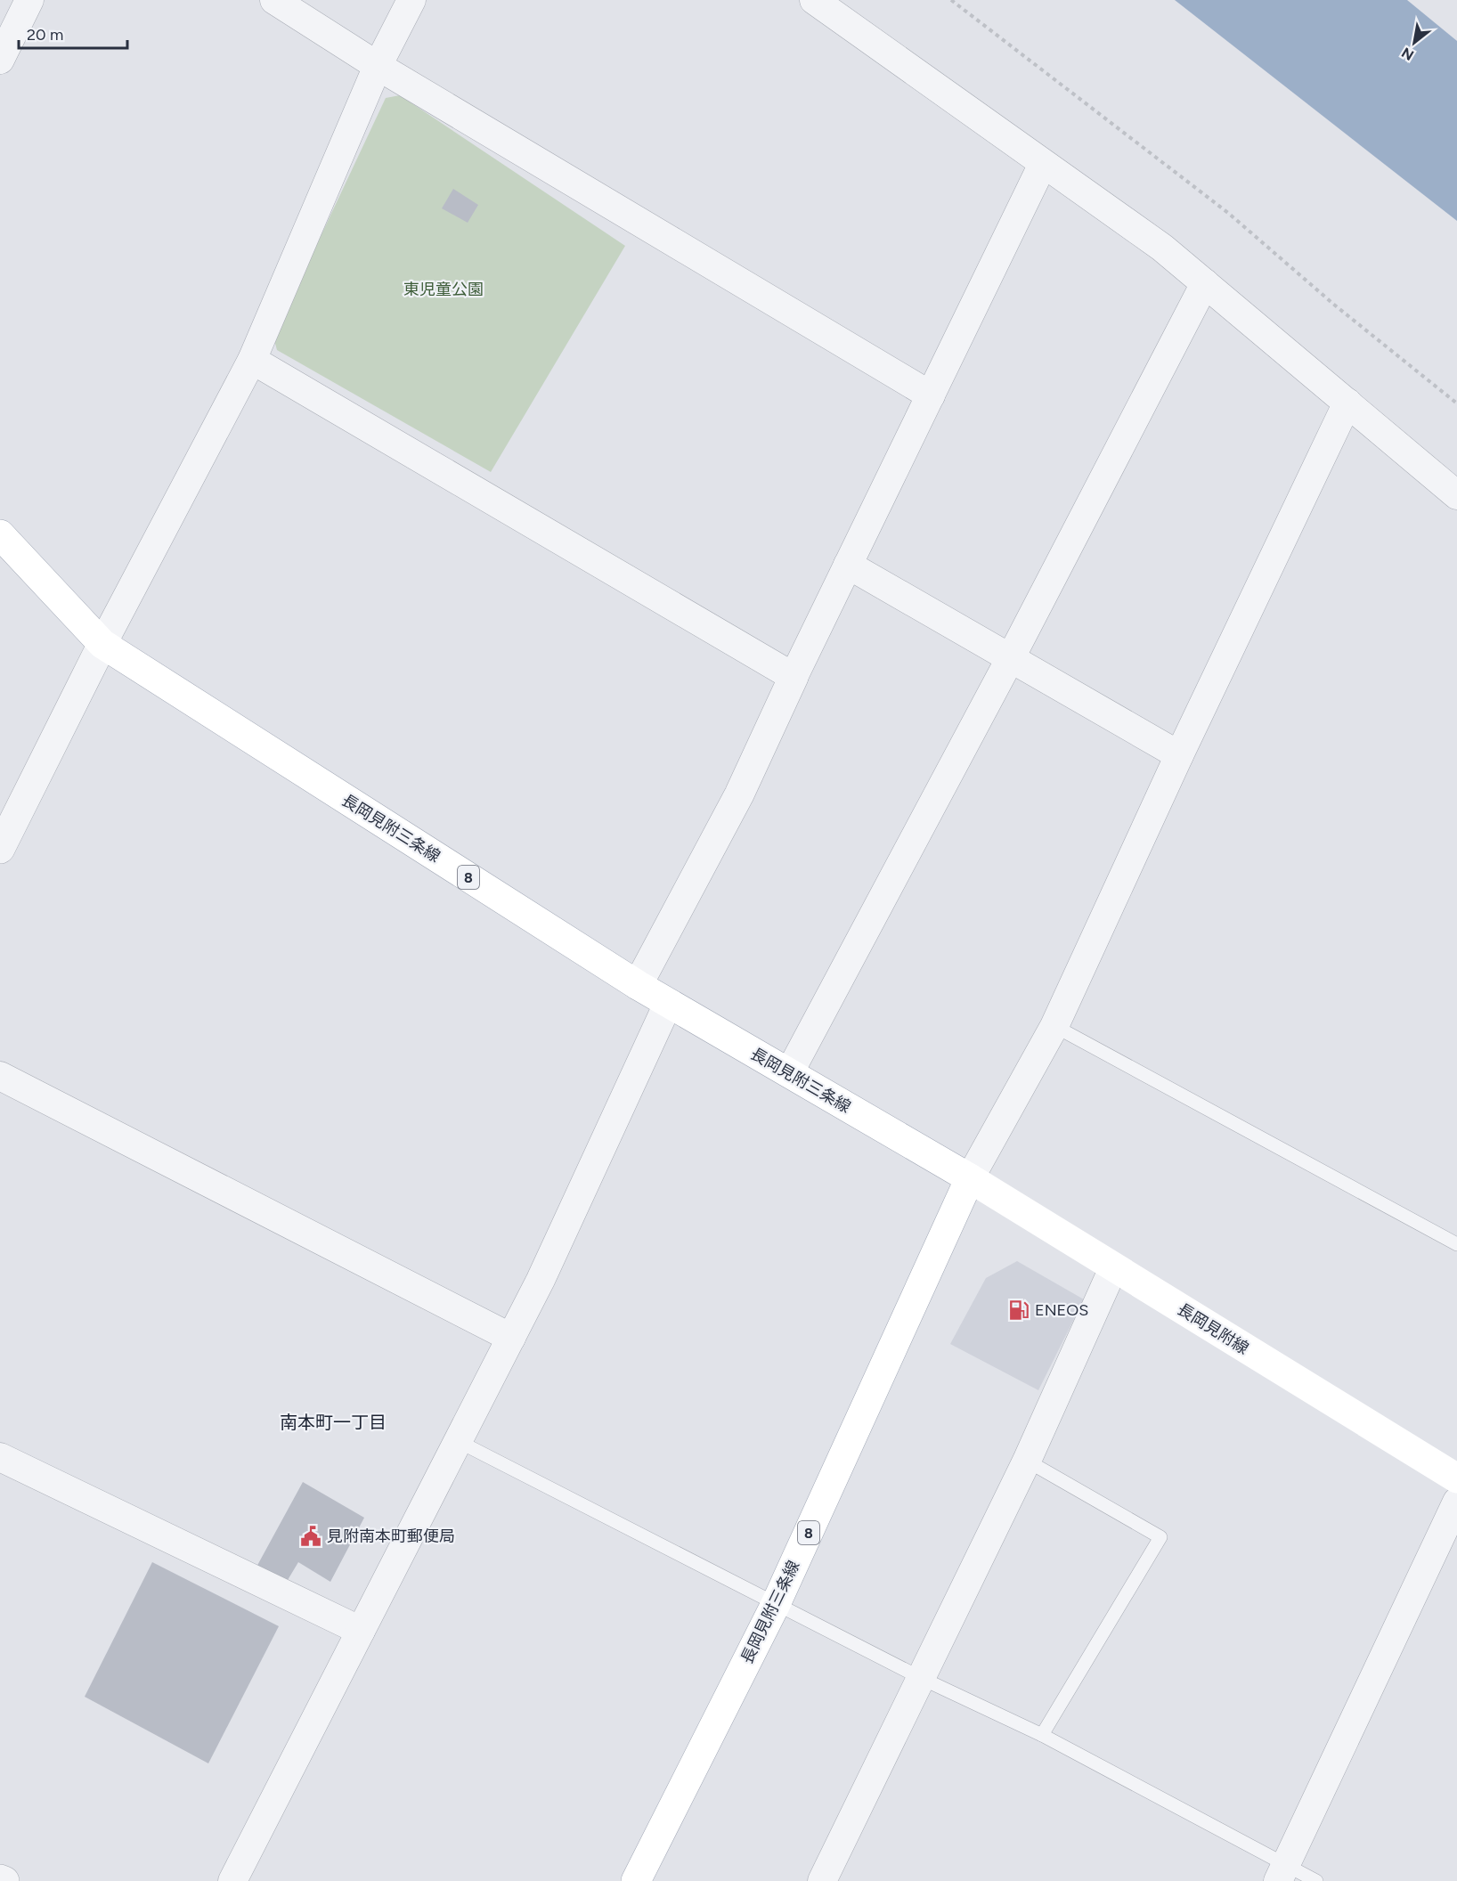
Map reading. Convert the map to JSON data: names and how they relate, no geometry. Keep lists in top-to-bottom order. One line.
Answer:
{"streets":{"main road":["長岡見附三条線","8","長岡見附線"]},"crossings":[["長岡見附三条線","長岡見附線"]],"districts":["南本町一丁目"],"parks":["東児童公園"],"places":{"fuel station":["ENEOS"],"public building":["見附南本町郵便局"]},"scale_bar":"20 m","north":"bottom left"}
